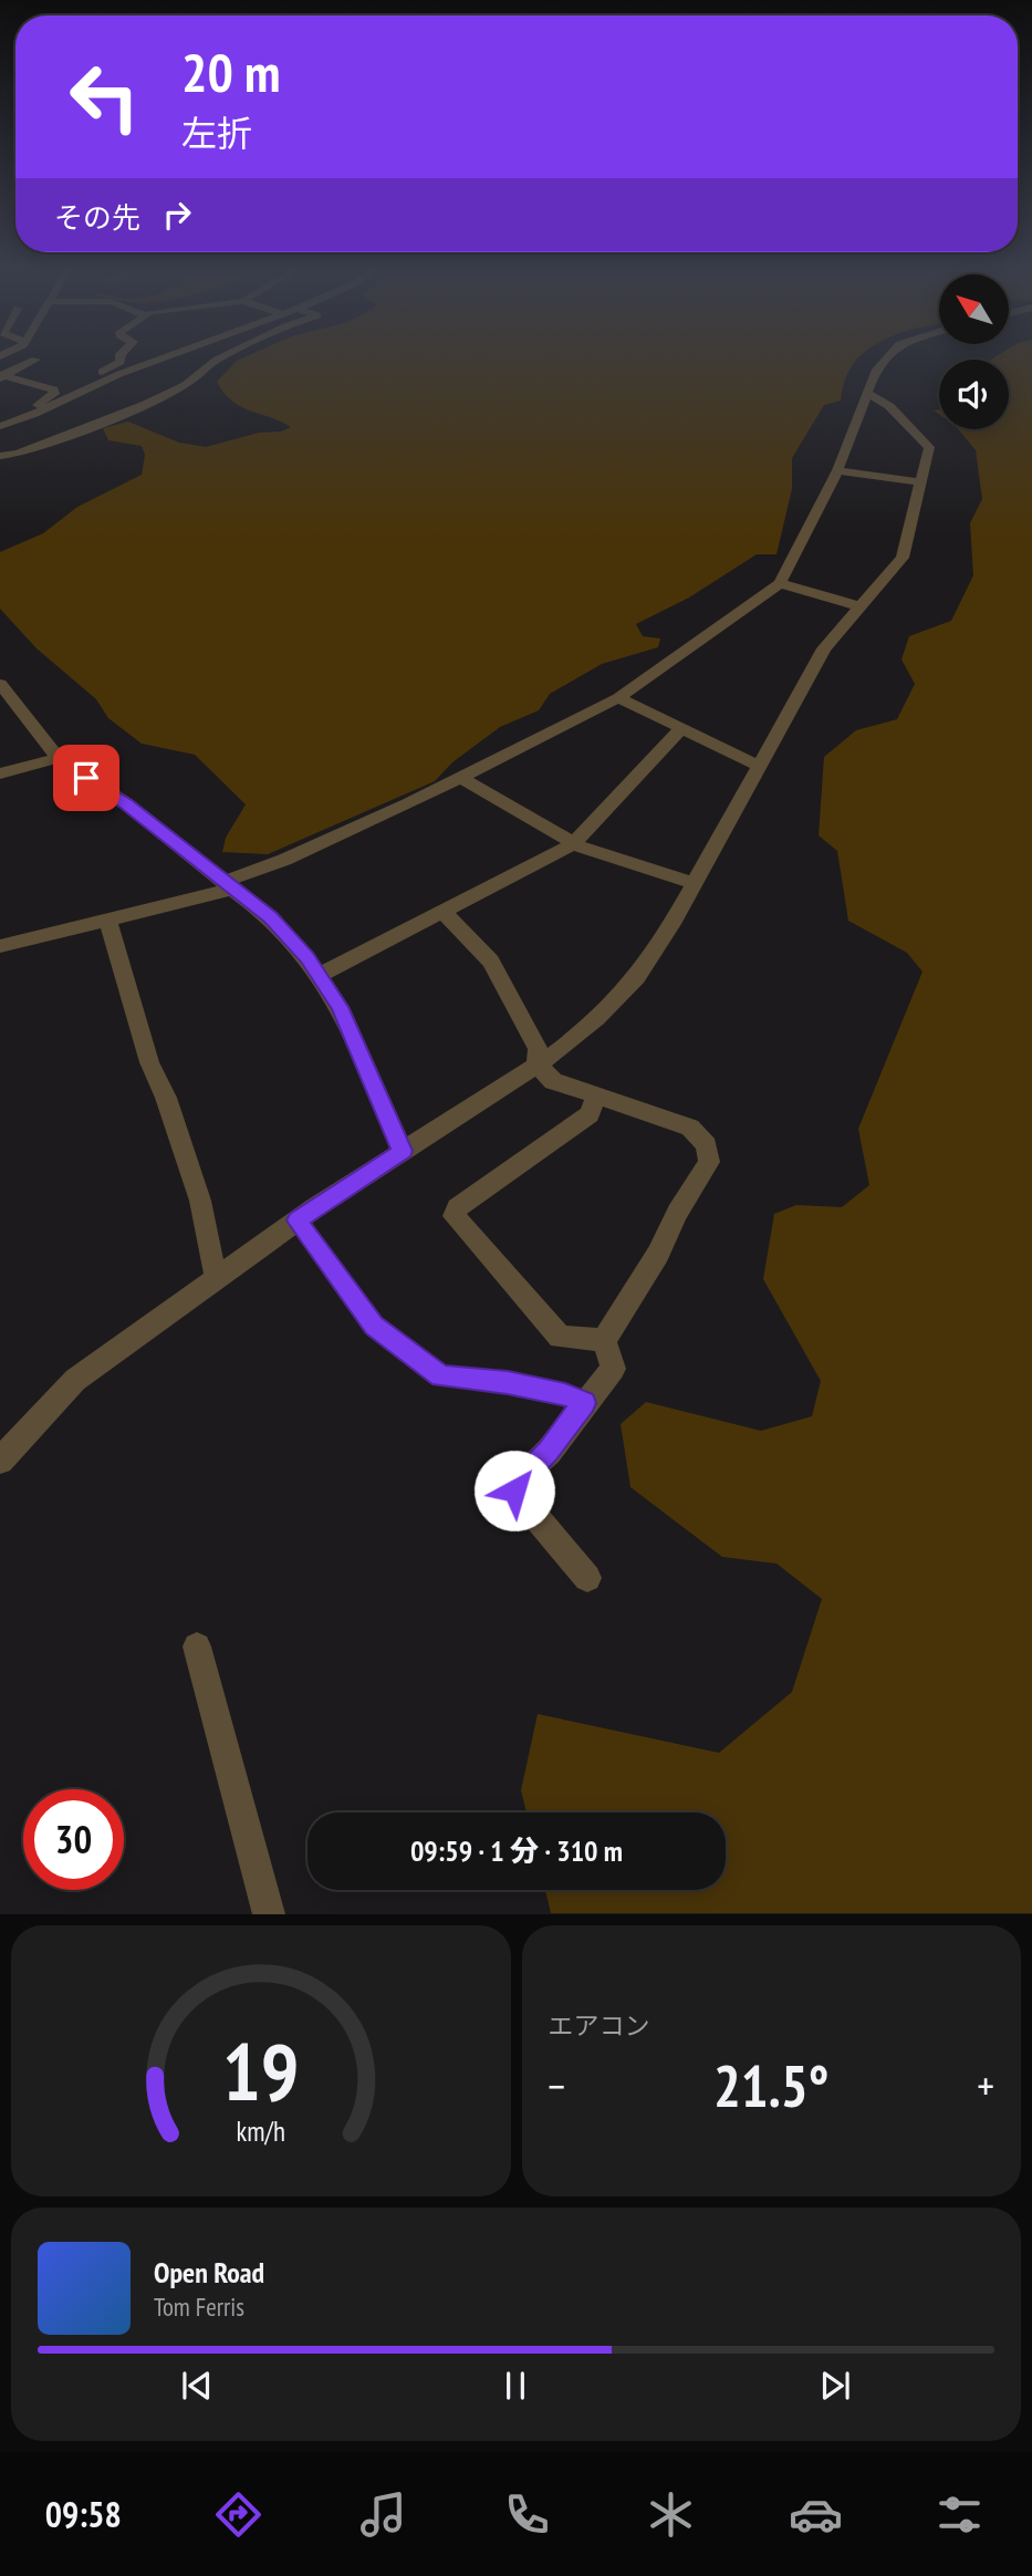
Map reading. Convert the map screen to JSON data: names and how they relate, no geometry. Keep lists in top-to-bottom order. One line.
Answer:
{"north":"top left","page":{"turn":["20 m","左折"],"then":"その先","limit":"30","trip":"09:59 · 1 分 · 310 m","tile":"エアコン","heat":["−","21.5°","+"],"song":["Open Road","Tom Ferris"],"tabs":"09:58","gauge":["19","km/h"]}}
